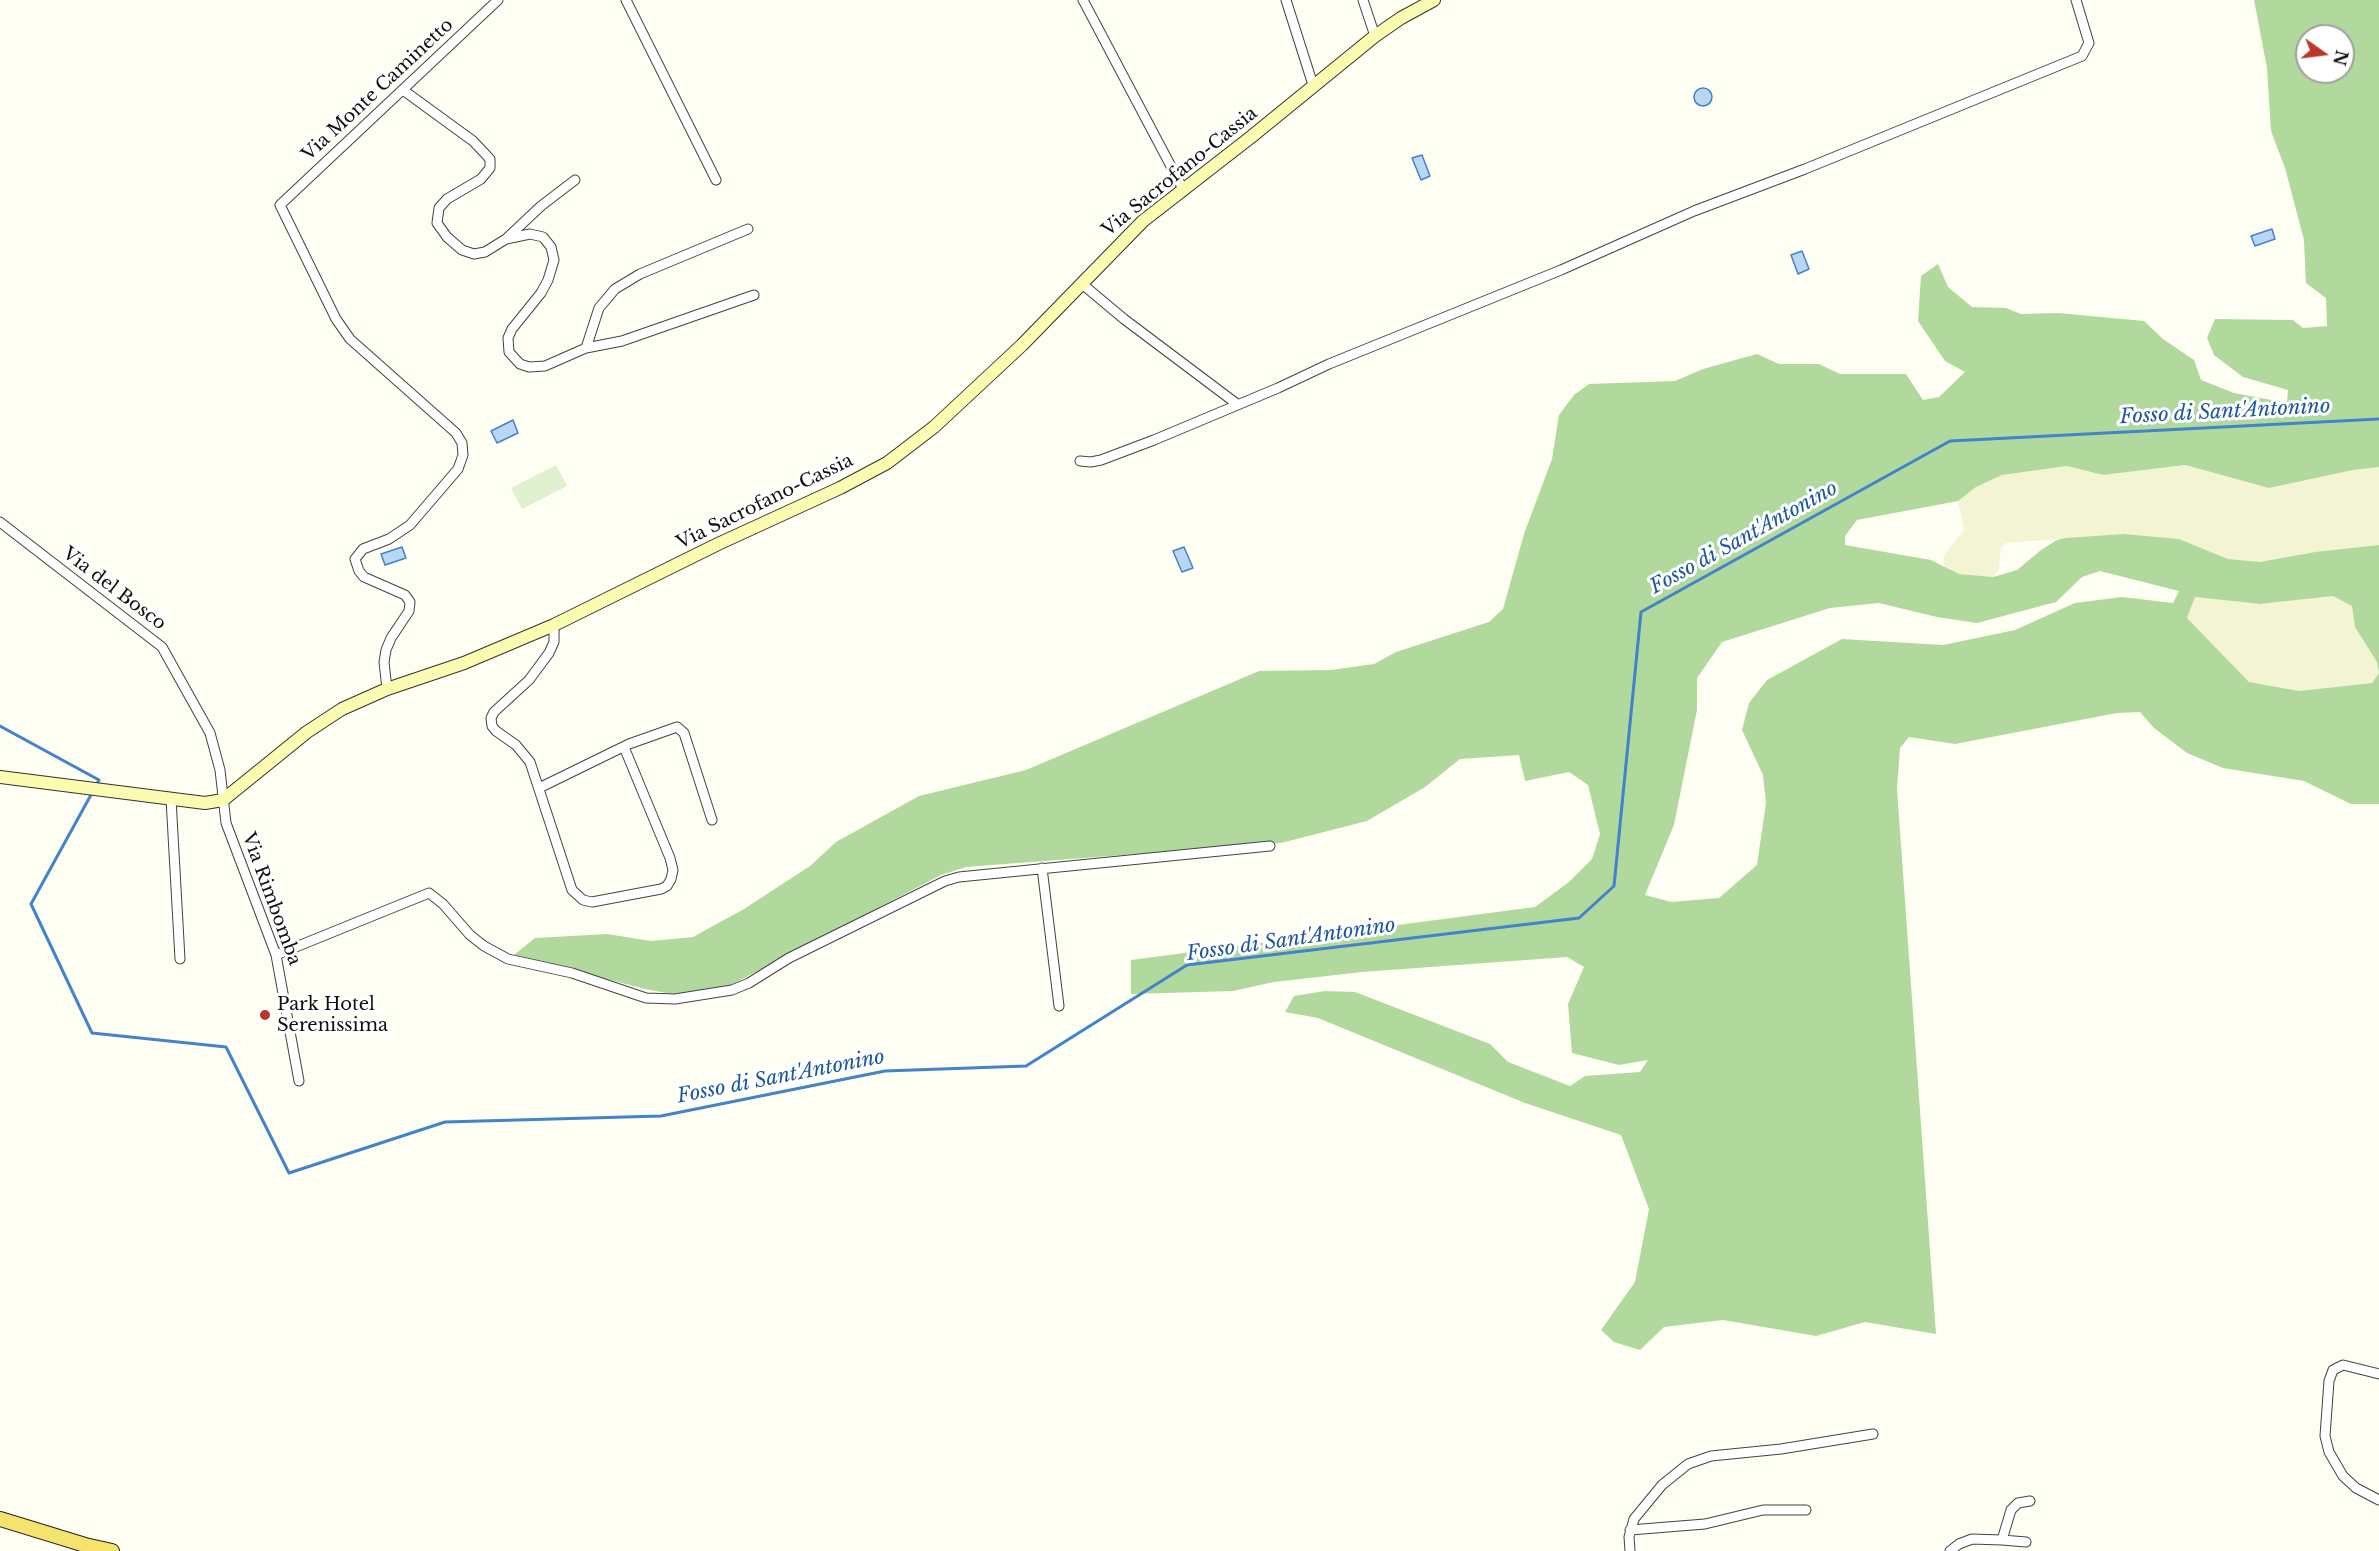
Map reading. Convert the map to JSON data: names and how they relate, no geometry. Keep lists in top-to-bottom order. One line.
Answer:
{"streets":{"street":["Via Monte Caminetto","Via Sacrofano-Cassia","Via del Bosco","Via Rimbomba"]},"crossings":[["Via Monte Caminetto","Via Sacrofano-Cassia"],["Via Sacrofano-Cassia","Via del Bosco"],["Via Sacrofano-Cassia","Via Rimbomba"],["Via del Bosco","Via Rimbomba"]],"water":["Fosso di Sant'Antonino"],"places":["Park Hotel Serenissima"],"north":"right"}
